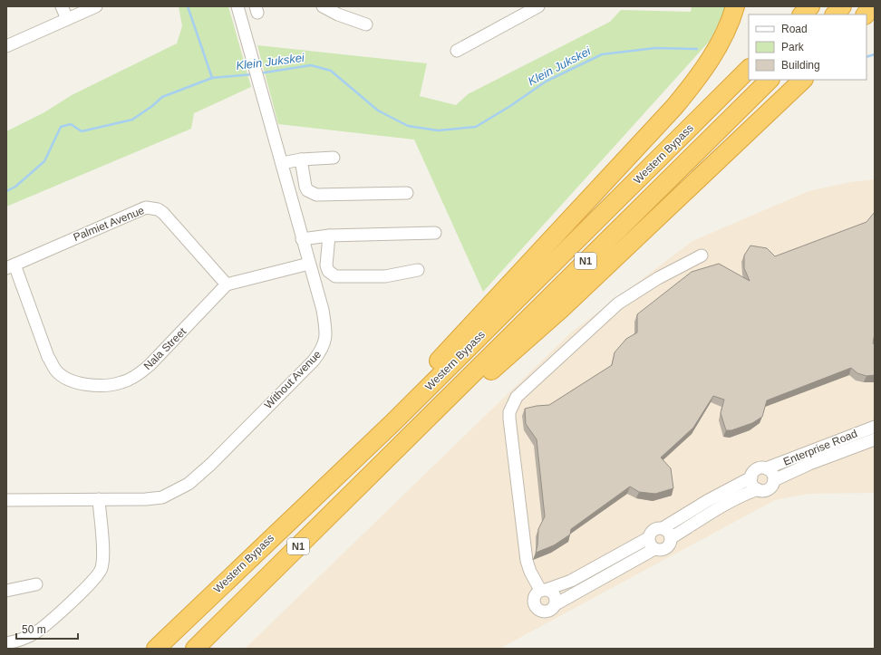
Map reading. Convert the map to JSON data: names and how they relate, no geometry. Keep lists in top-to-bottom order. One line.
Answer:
{"streets":{"highway":["Western Bypass","N1"],"street":["Palmiet Avenue","Nala Street","Without Avenue","Enterprise Road"]},"crossings":[["Palmiet Avenue","Nala Street"]],"water":["Klein Jukskei"],"legend":["Road","Park","Building"],"scale_bar":"50 m"}
